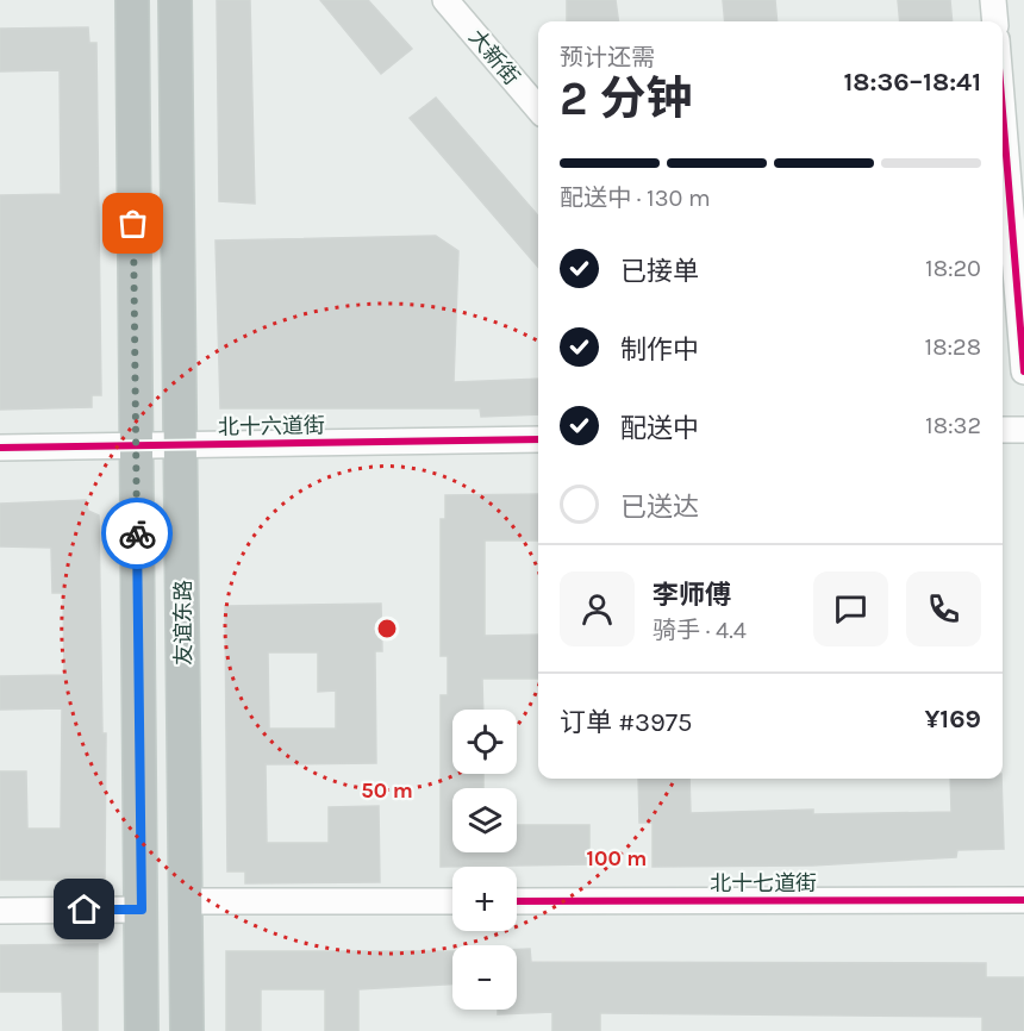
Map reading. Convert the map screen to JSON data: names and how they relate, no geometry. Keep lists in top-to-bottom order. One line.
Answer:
{"streets":{"highway":["友谊东路"],"street":["大新街","北十六道街","北十七道街"]},"crossings":[["北十六道街","友谊东路"]],"page":{"heading":["2 分钟","预计还需","18:36–18:41"],"panel":["李师傅","骑手 · 4.4","订单 #3975","¥169"],"bar":"配送中 · 130 m","list":[["已接单","18:20"],["制作中","18:28"],["配送中","18:32"],"已送达"],"map_buttons":["+","−"]},"rings":["50 m","100 m"]}
